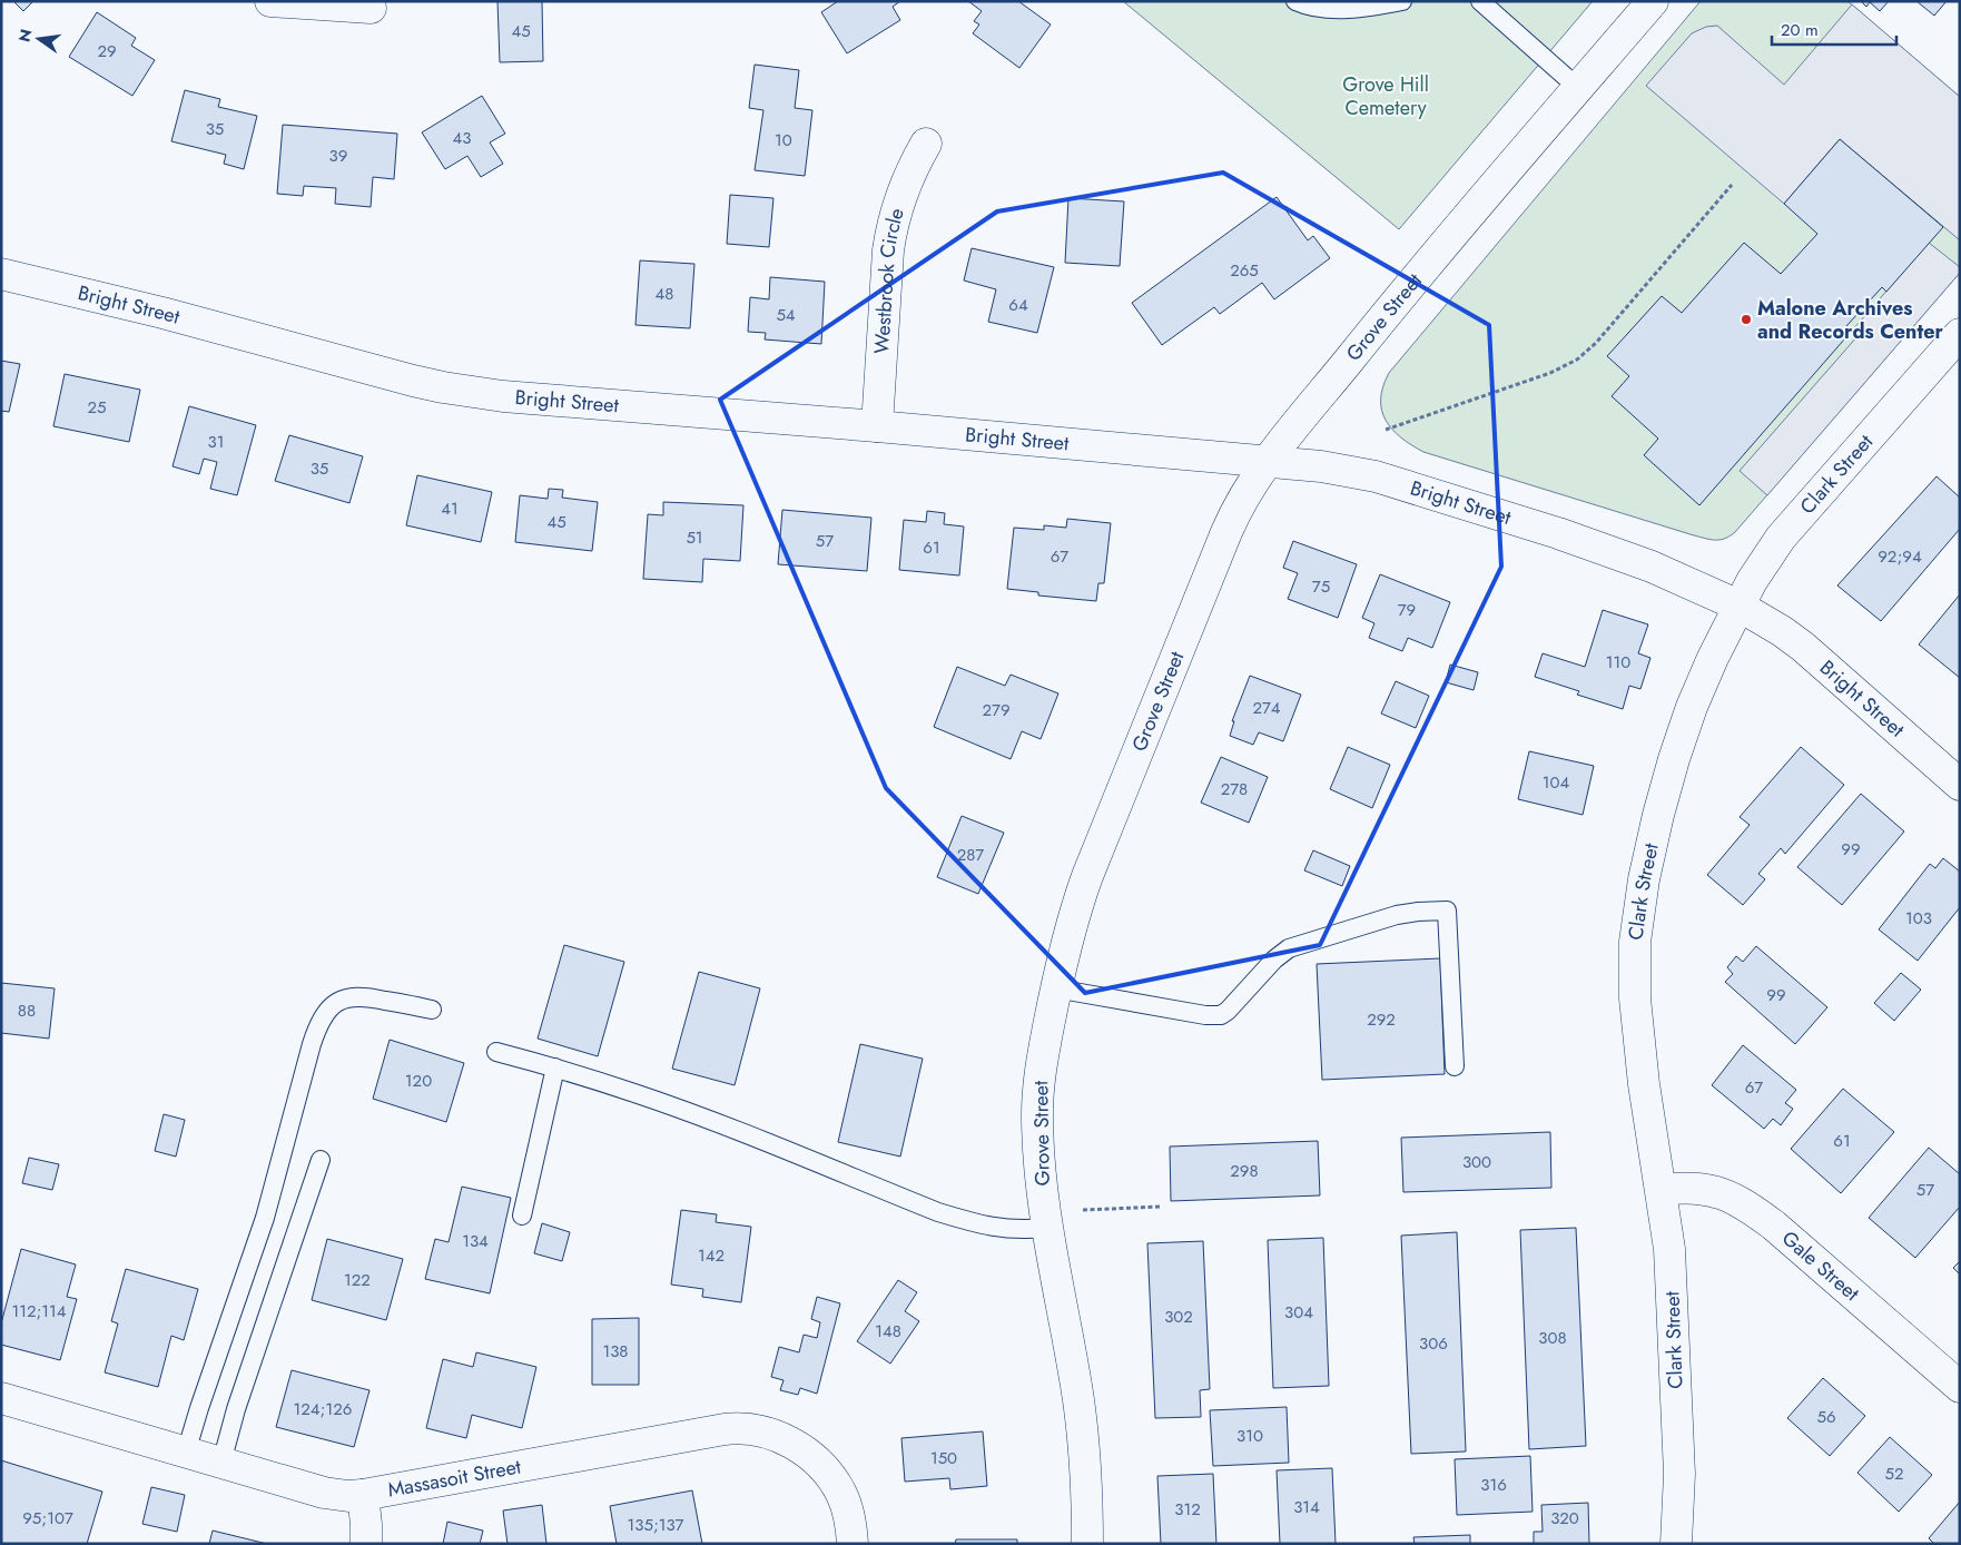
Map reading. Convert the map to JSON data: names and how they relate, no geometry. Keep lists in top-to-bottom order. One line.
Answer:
{"streets":{"street":["Westbrook Circle","Bright Street","Grove Street","Clark Street","Gale Street","Massasoit Street"]},"crossings":[["Westbrook Circle","Bright Street"],["Bright Street","Grove Street"],["Bright Street","Clark Street"],["Clark Street","Gale Street"]],"parks":["Grove Hill Cemetery"],"places":["Malone Archives and Records Center"],"house_numbers":["45","29","35","43","10","39","265","48","64","54","25","31","35","41","45","51","57","61","67","92;94","75","79","110","274","279","104","278","99","287","103","99","88","292","120","67","61","300","298","57","134","142","122","112;114","304","302","148","308","306","138","124;126","56","310","150","52","316","314","312","95;107","320","135;137"],"scale_bar":"20 m","north":"left"}
